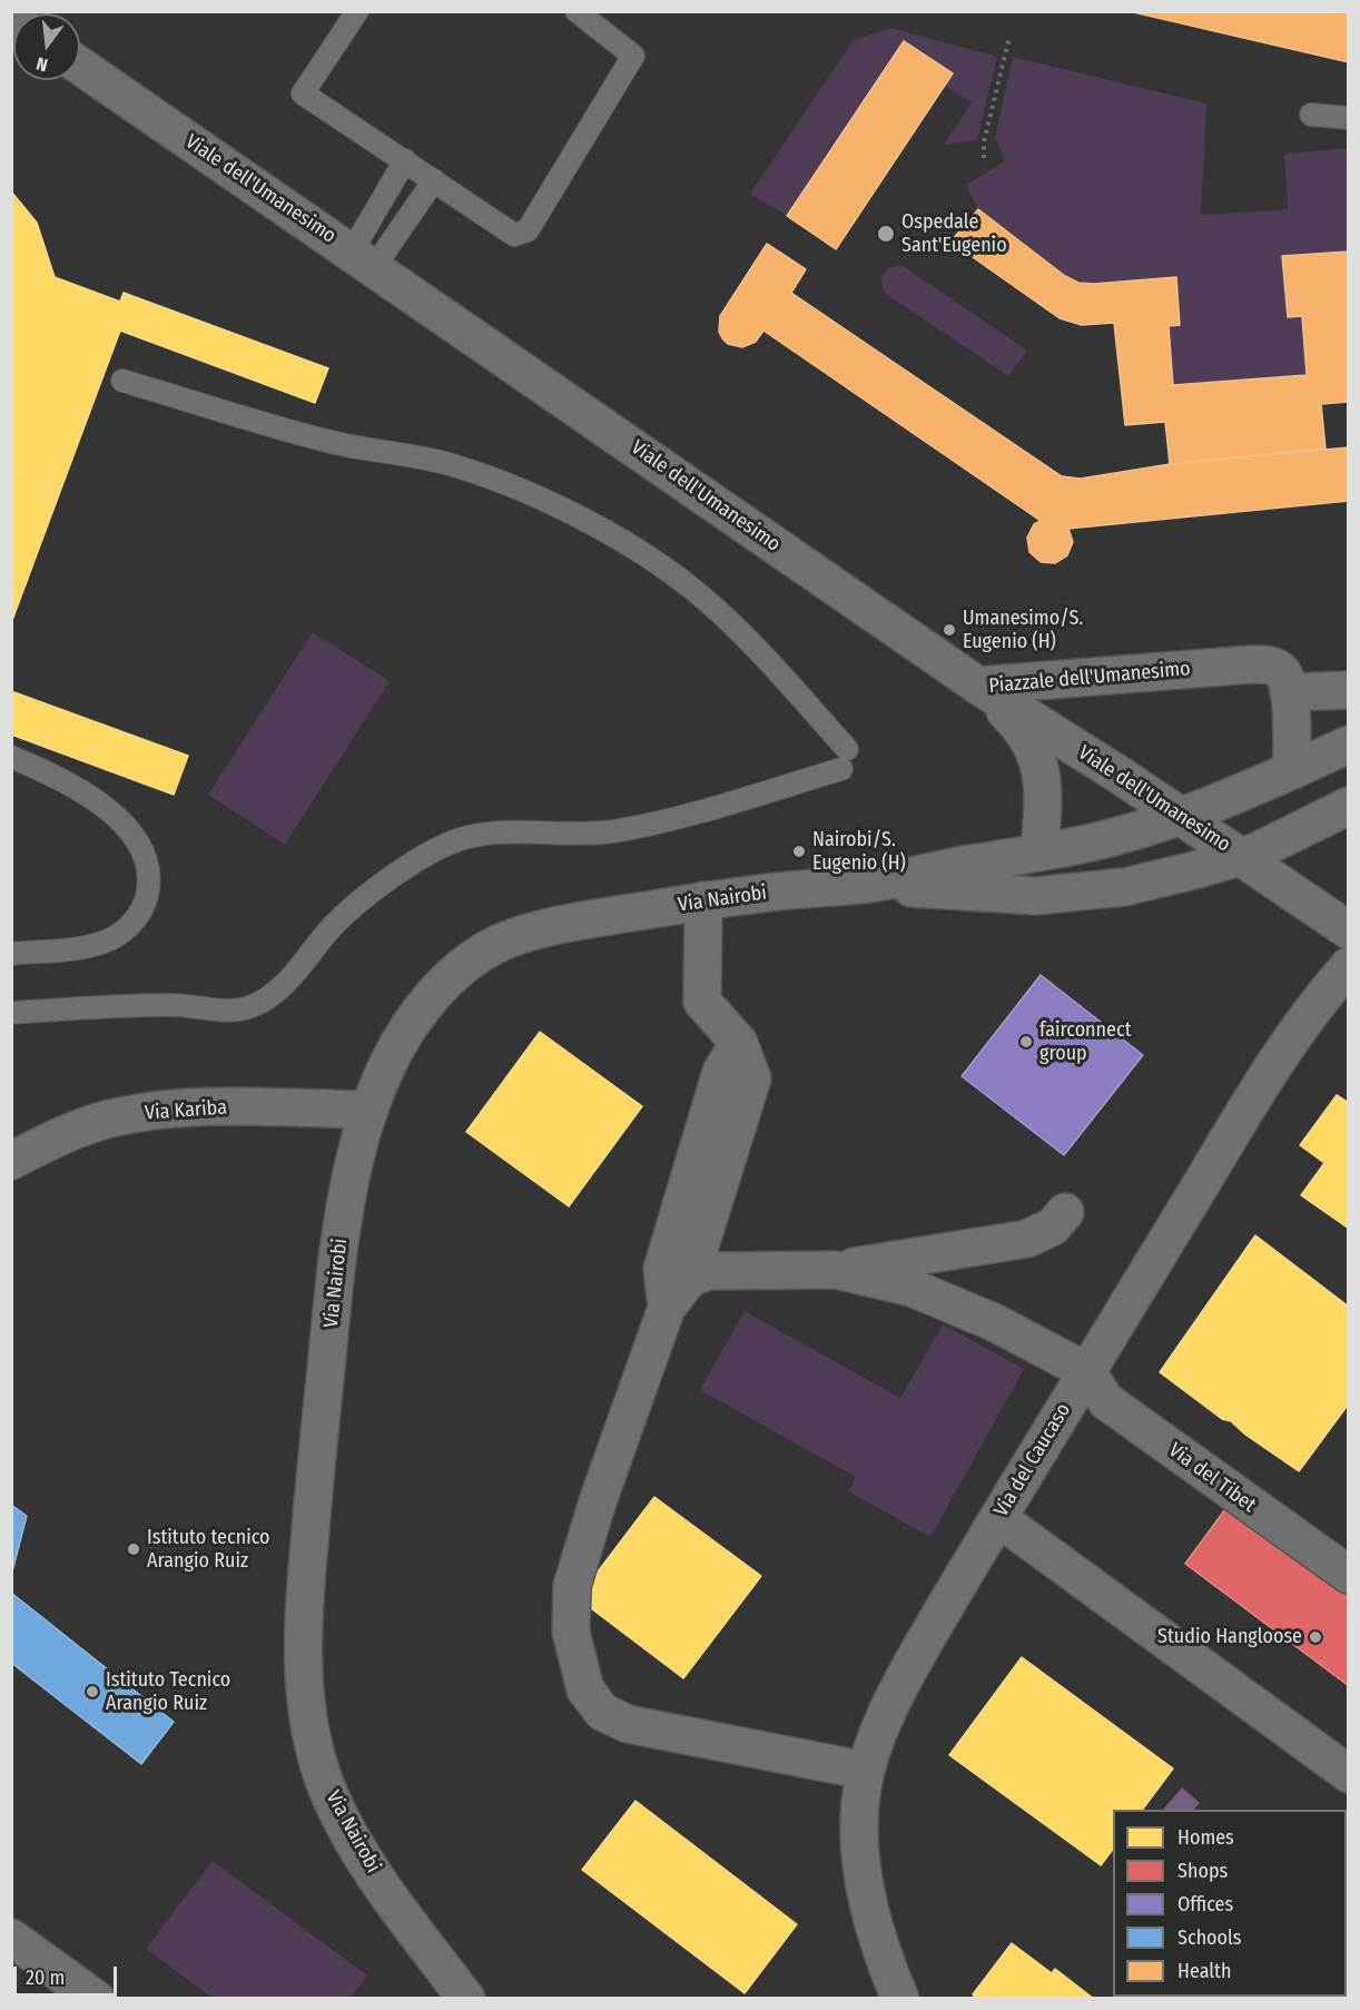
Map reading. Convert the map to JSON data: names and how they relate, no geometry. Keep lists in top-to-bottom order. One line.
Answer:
{"streets":{"street":["Viale dell'Umanesimo","Piazzale dell'Umanesimo","Via Nairobi","Via Kariba","Via del Caucaso","Via del Tibet"]},"crossings":[["Viale dell'Umanesimo","Piazzale dell'Umanesimo"],["Via Nairobi","Via Kariba"],["Via del Caucaso","Via del Tibet"]],"places":["Ospedale Sant'Eugenio","Umanesimo/S. Eugenio (H)","Nairobi/S. Eugenio (H)","fairconnect group","Istituto tecnico Arangio Ruiz","Studio Hangloose","Istituto Tecnico Arangio Ruiz"],"legend":["Homes","Shops","Offices","Schools","Health"],"scale_bar":"20 m","north":"bottom"}
